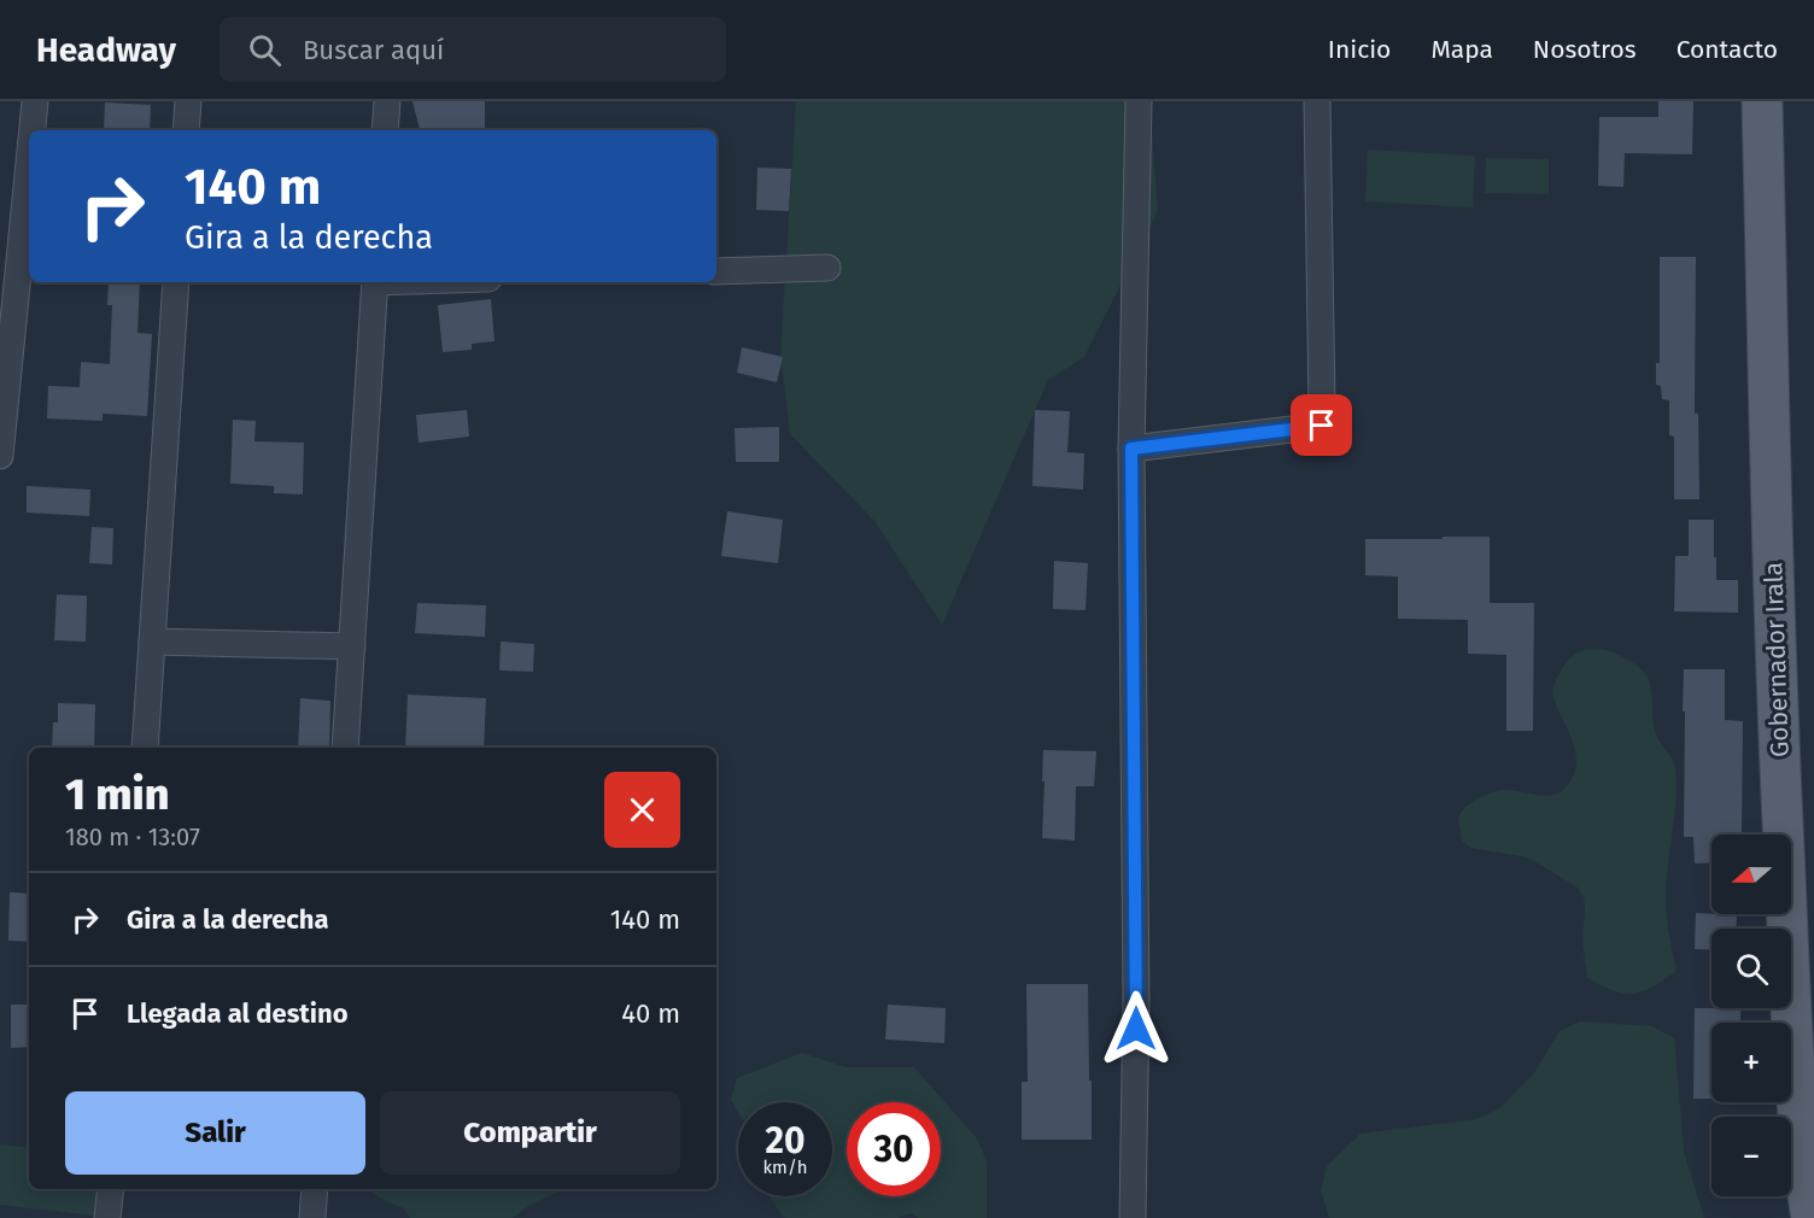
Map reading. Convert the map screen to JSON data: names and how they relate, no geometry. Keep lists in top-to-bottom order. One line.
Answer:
{"streets":{"main road":["Gobernador Irala"]},"north":"left","page":{"header":"Headway","search":"Buscar aquí","nav":["Inicio","Mapa","Nosotros","Contacto"],"turn":["140 m","Gira a la derecha"],"heading":["1 min","180 m · 13:07"],"map_buttons":["+","−"],"list":[{"name":"Gira a la derecha","value":"140 m"},{"name":"Llegada al destino","value":"40 m"}],"buttons":["Salir","Compartir"],"speed":"20 km/h","limit":"30"}}
